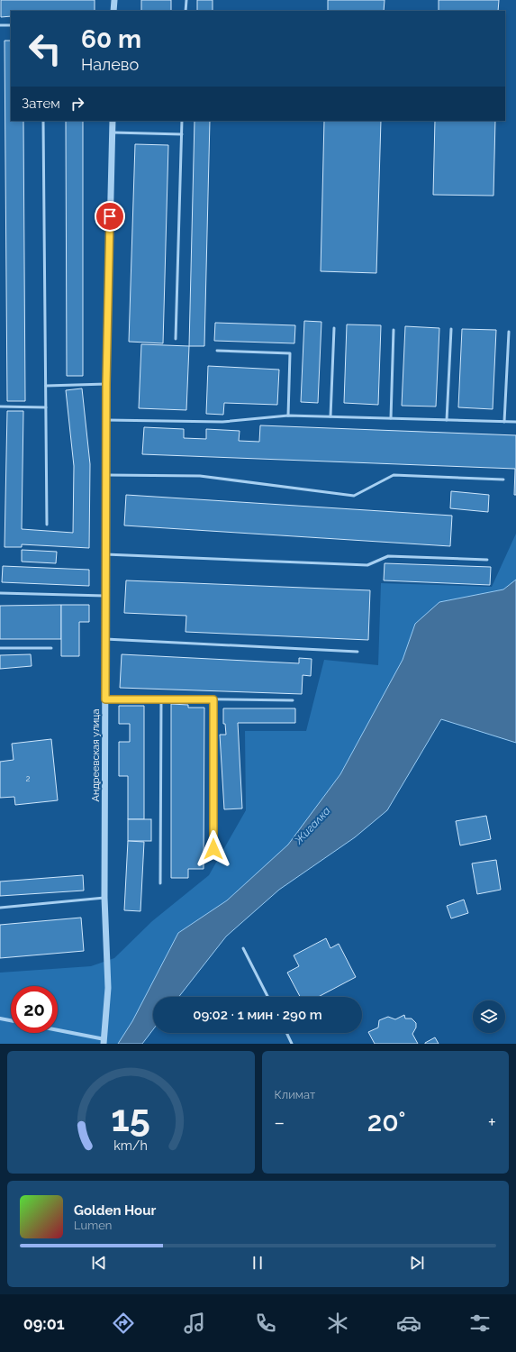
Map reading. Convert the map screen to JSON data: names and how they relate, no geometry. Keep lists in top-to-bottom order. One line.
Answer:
{"streets":{"street":["Андреевская улица"]},"water":["Жигалка"],"house_numbers":["2"],"page":{"turn":["60 m","Налево"],"then":"Затем","limit":"20","trip":"09:02 · 1 мин · 290 m","tile":"Климат","heat":["−","20°","+"],"song":["Golden Hour","Lumen"],"tabs":"09:01","gauge":["15","km/h"]}}
